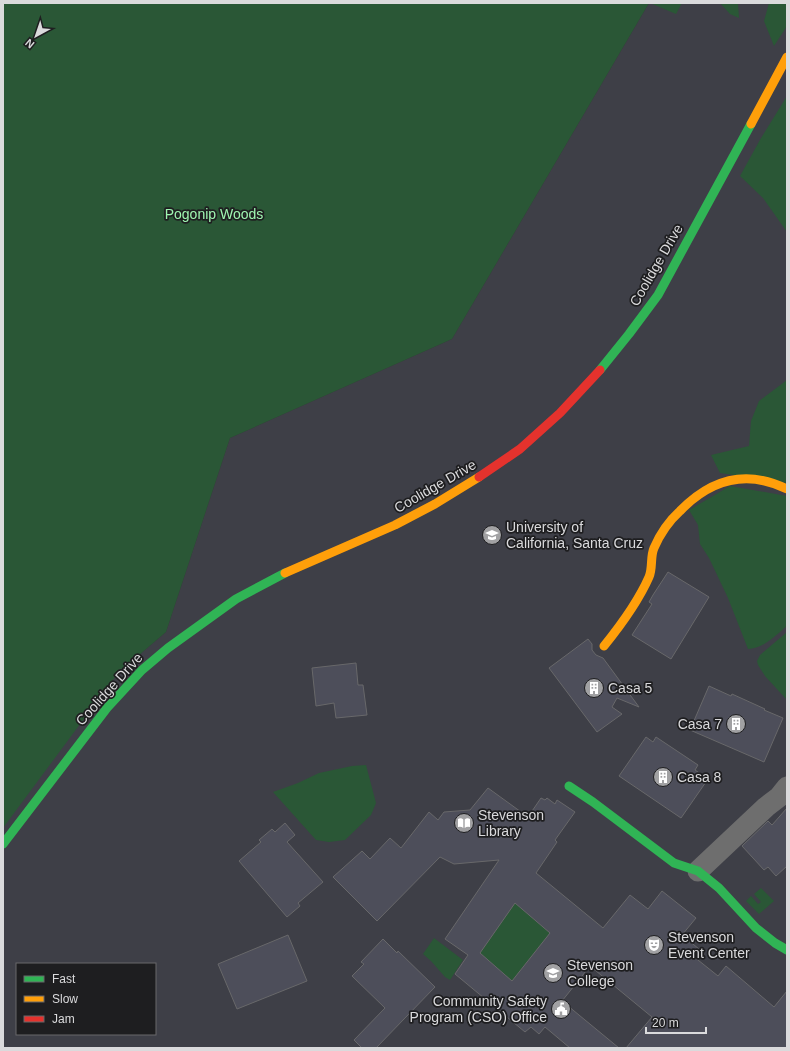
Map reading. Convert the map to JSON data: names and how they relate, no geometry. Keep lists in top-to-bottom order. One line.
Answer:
{"streets":{"street":["Coolidge Drive"]},"parks":["Pogonip Woods"],"places":{"school or university":["University of California, Santa Cruz","Stevenson College"],"building":["Casa 5","Casa 7","Casa 8"],"library":["Stevenson Library"],"theatre":["Stevenson Event Center"],"public building":["Community Safety Program (CSO) Office"]},"legend":["Fast","Slow","Jam"],"scale_bar":"20 m","north":"bottom left"}
